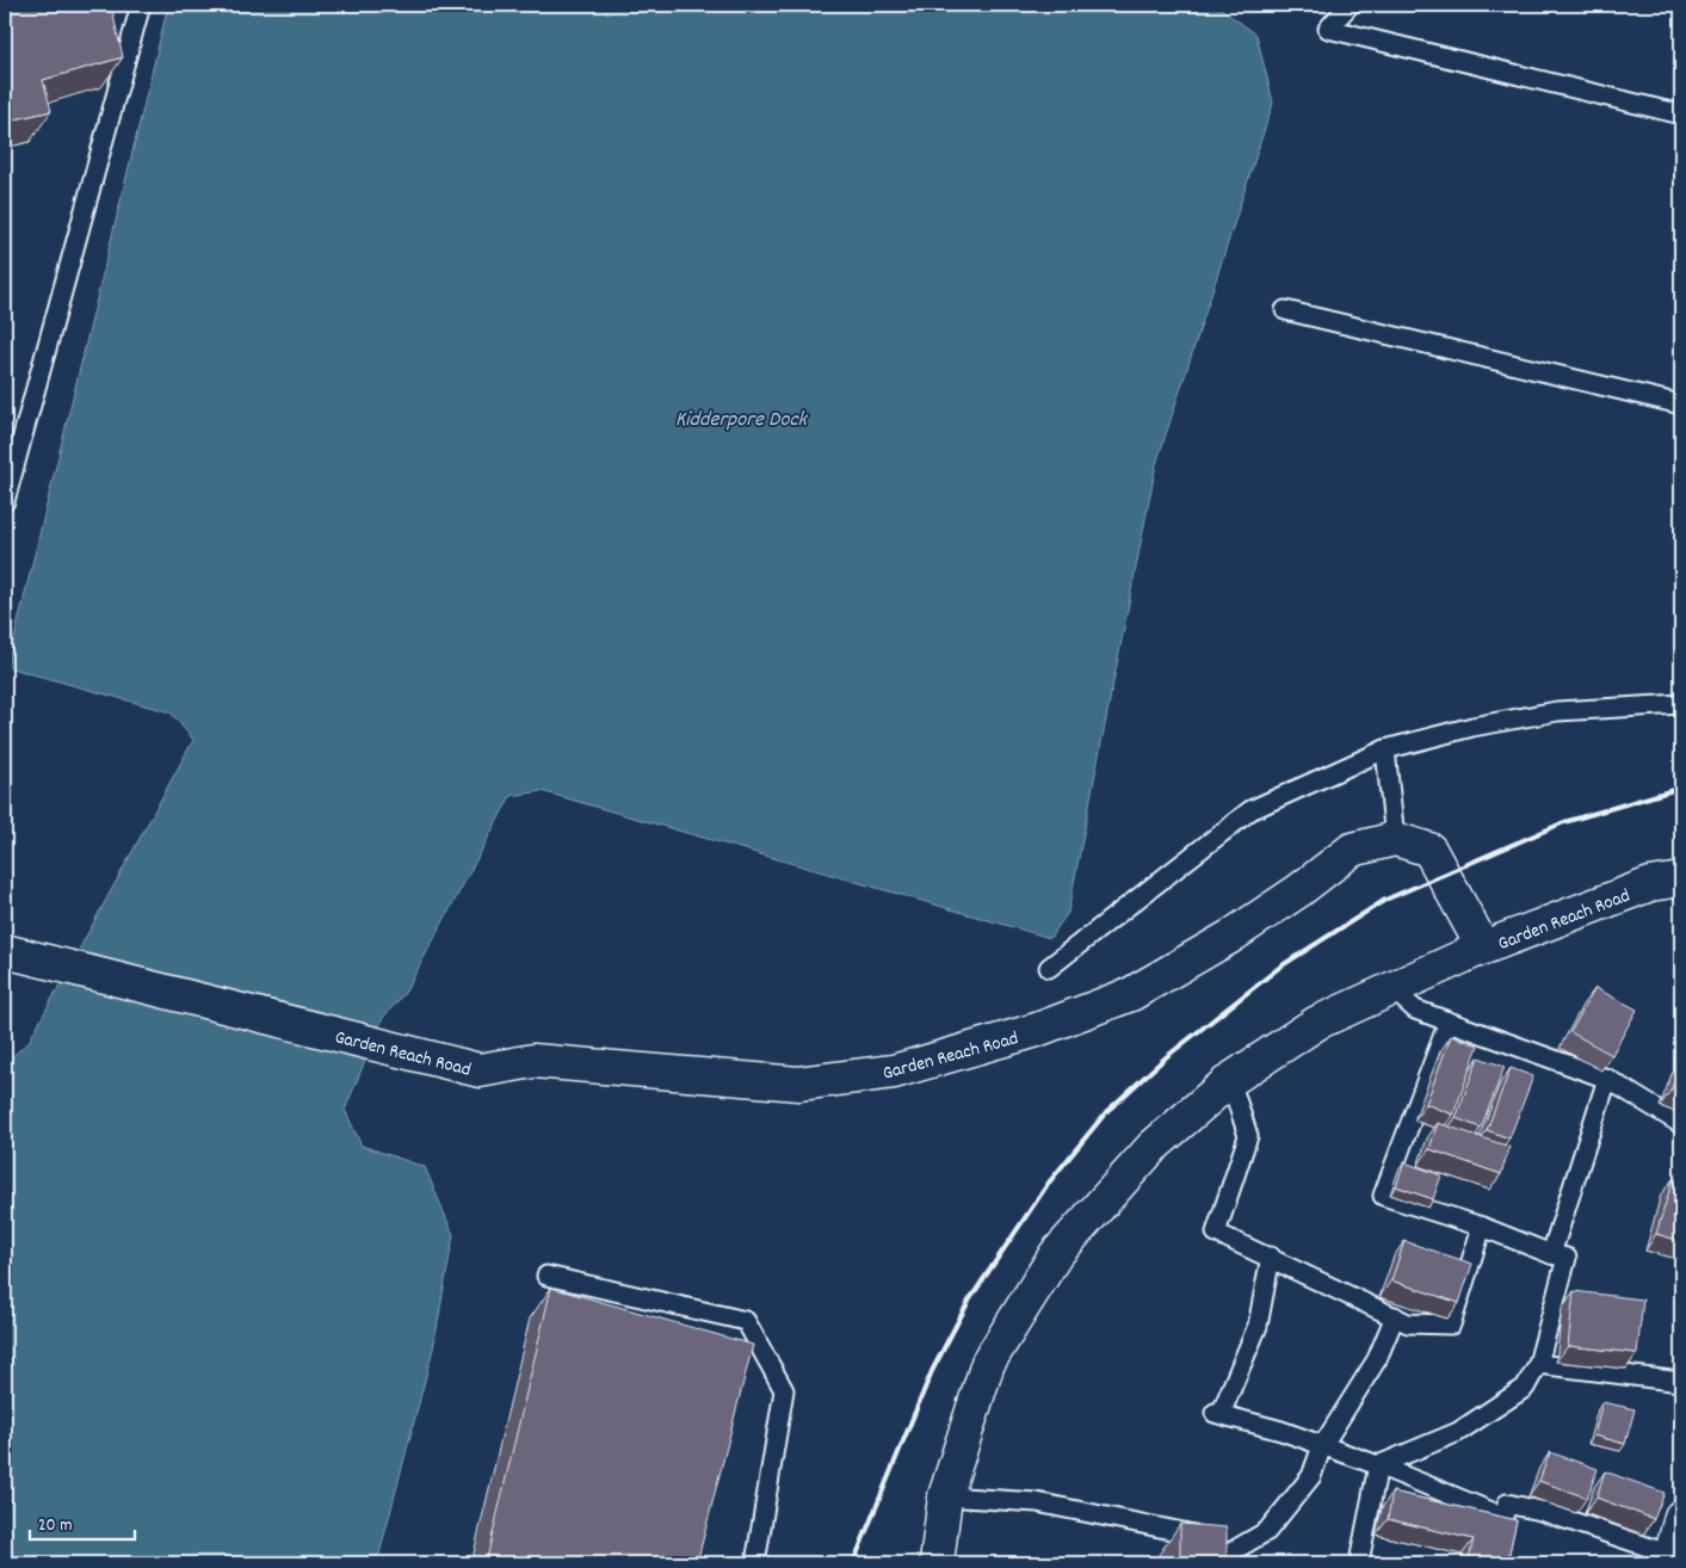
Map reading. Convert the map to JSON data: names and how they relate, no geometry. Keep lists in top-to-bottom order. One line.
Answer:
{"streets":{"street":["Garden Reach Road"]},"water":["Kidderpore Dock"],"scale_bar":"20 m"}
